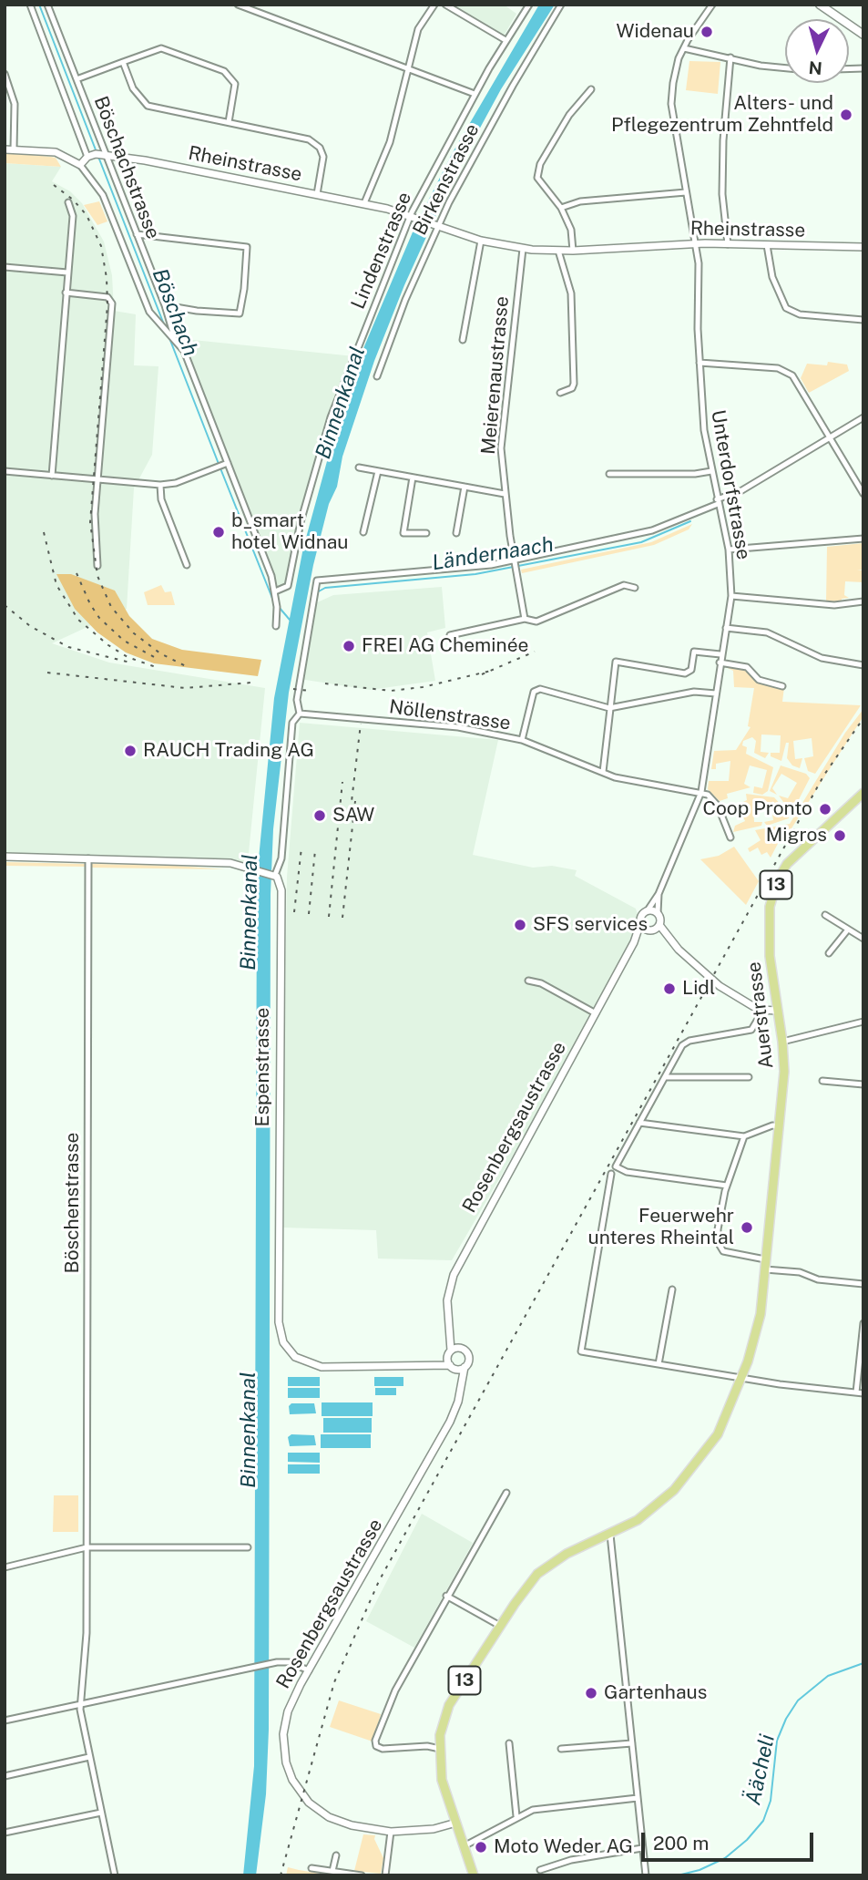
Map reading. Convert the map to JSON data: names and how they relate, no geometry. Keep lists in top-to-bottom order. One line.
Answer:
{"streets":{"main road":["13","Auerstrasse"],"street":["Rheinstrasse","Böschachstrasse","Birkenstrasse","Lindenstrasse","Meierenaustrasse","Unterdorfstrasse","Nöllenstrasse","Espenstrasse","Rosenbergsaustrasse","Böschenstrasse"]},"crossings":[["Rheinstrasse","Böschachstrasse"],["Rheinstrasse","Birkenstrasse"],["Rheinstrasse","Lindenstrasse"],["Rheinstrasse","Meierenaustrasse"],["Rheinstrasse","Unterdorfstrasse"],["Böschachstrasse","Lindenstrasse"],["Unterdorfstrasse","Nöllenstrasse"],["Unterdorfstrasse","Rosenbergsaustrasse"],["13","Auerstrasse"],["13","Rosenbergsaustrasse"],["Espenstrasse","Rosenbergsaustrasse"]],"water":["Böschach","Binnenkanal","Ländernaach","Äächeli"],"places":["Widenau","Alters- und Pflegezentrum Zehntfeld","b_smart hotel Widnau","FREI AG Cheminée","RAUCH Trading AG","Coop Pronto","SAW","Migros","SFS services","Lidl","Feuerwehr unteres Rheintal","Gartenhaus","Moto Weder AG"],"scale_bar":"200 m","north":"bottom"}
